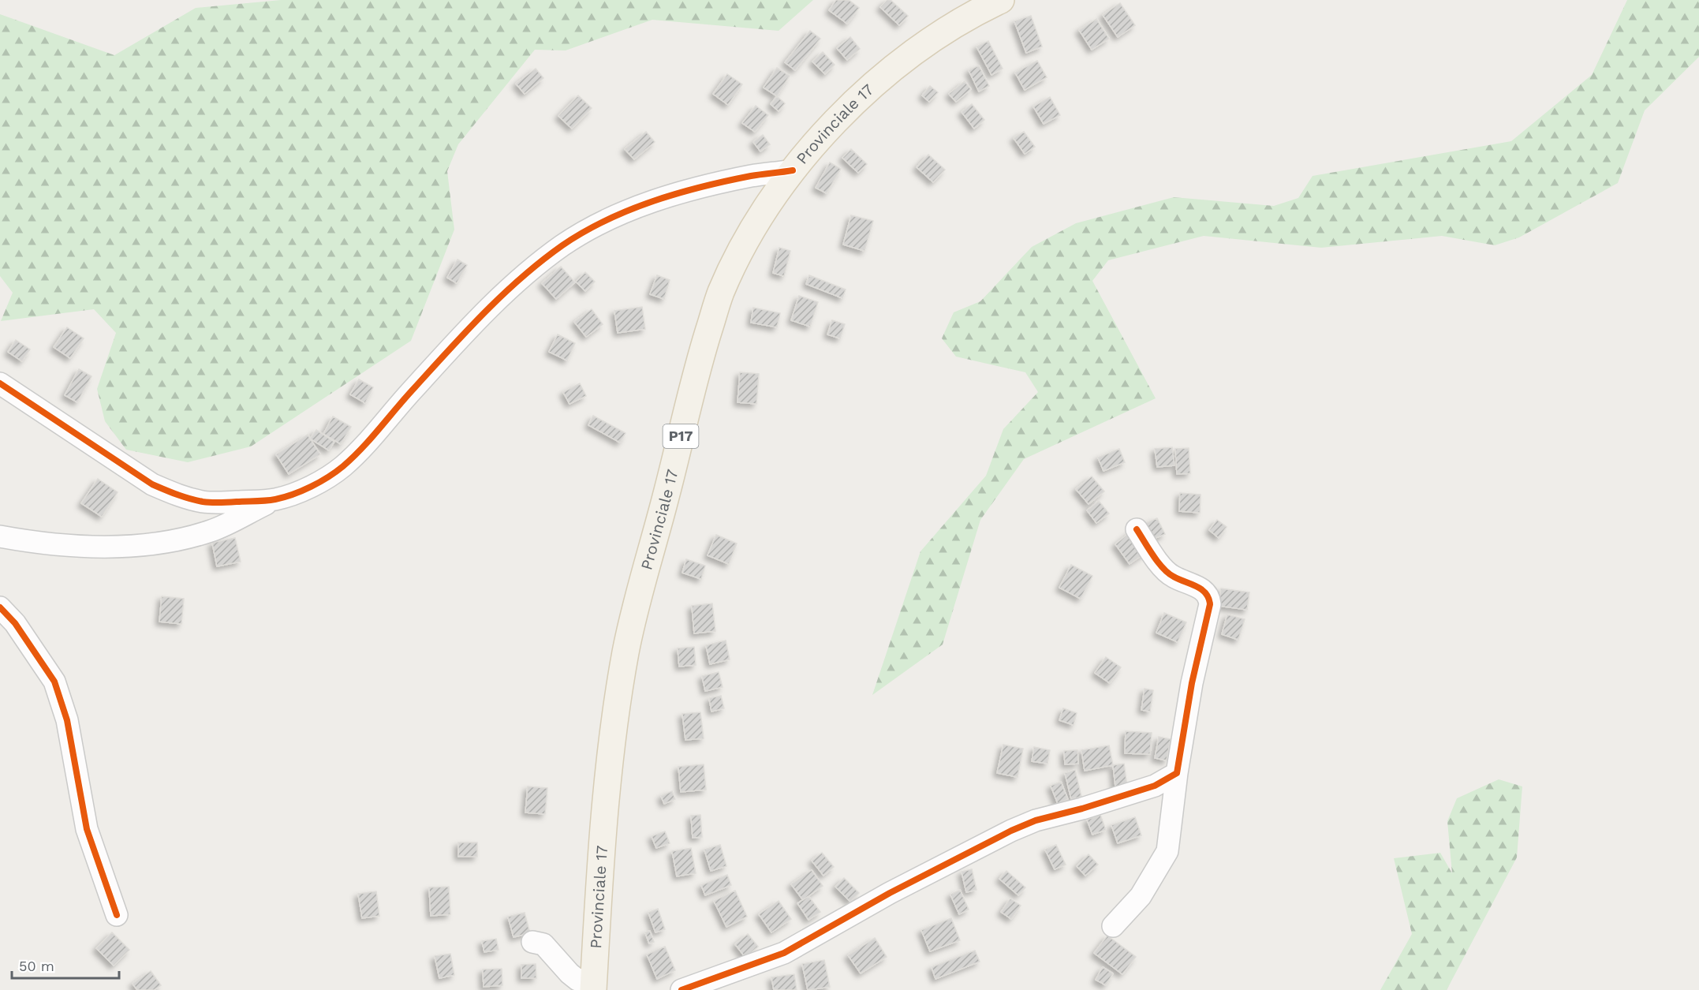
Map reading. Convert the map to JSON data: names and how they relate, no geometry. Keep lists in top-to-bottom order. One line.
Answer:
{"streets":{"main road":["Provinciale 17","P17"]},"scale_bar":"50 m"}
